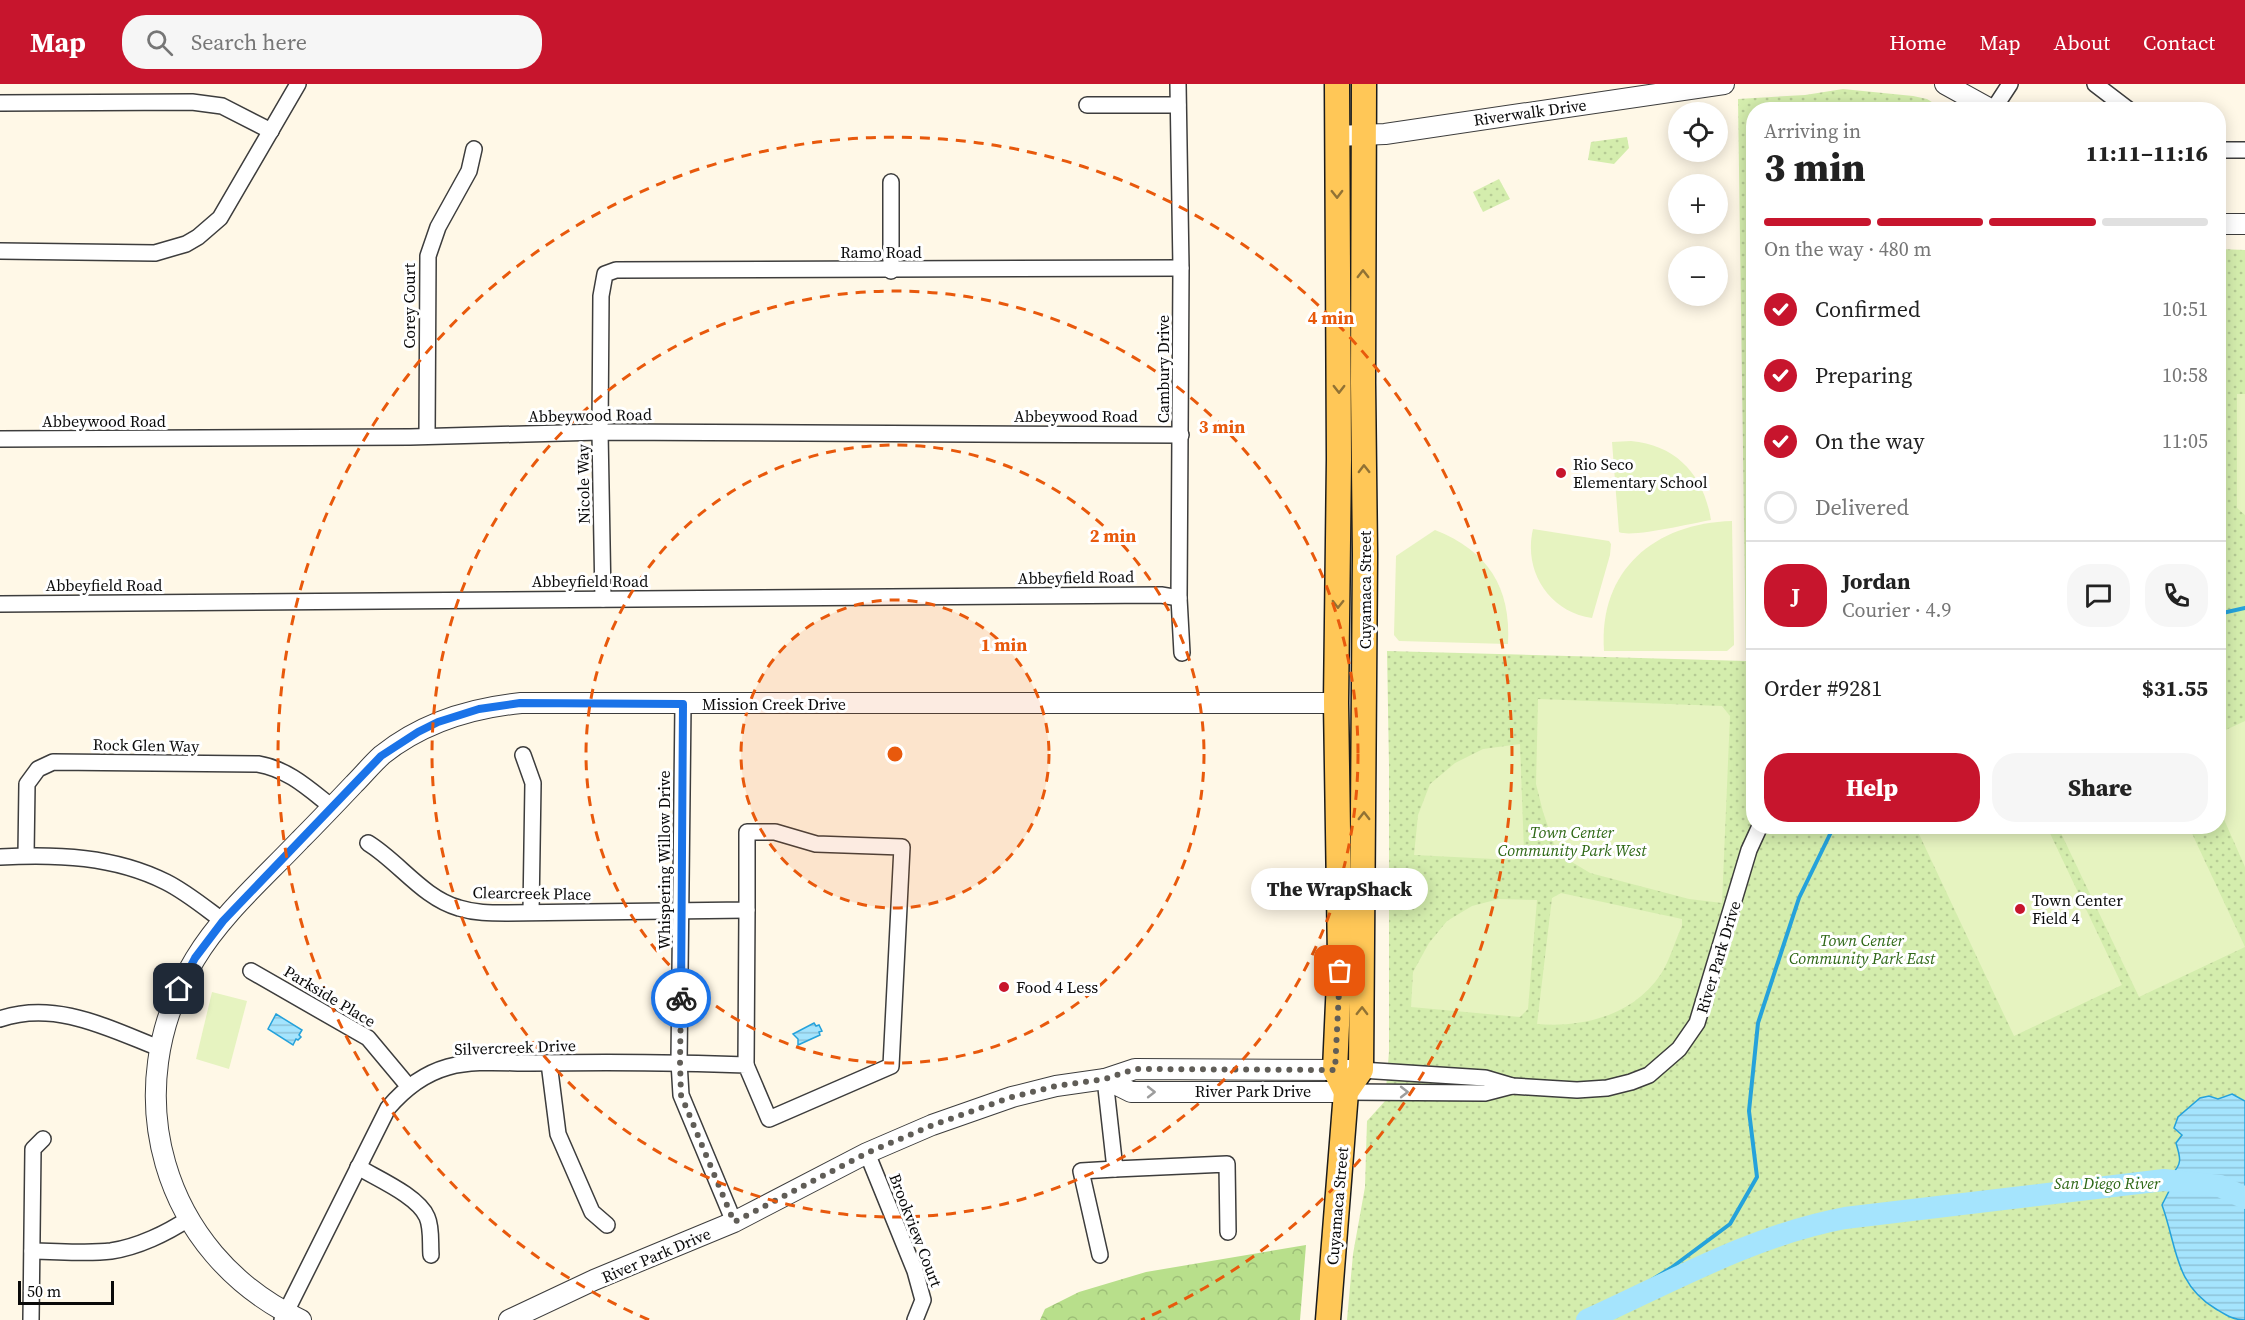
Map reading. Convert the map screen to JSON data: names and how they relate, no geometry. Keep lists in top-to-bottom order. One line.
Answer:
{"streets":{"main road":["Cuyamaca Street"],"street":["Riverwalk Drive","Ramo Road","Corey Court","Cambury Drive","Abbeywood Road","Nicole Way","Abbeyfield Road","Mission Creek Drive","Rock Glen Way","Whispering Willow Drive","Clearcreek Place","River Park Drive","Parkside Place","Silvercreek Drive","Brookview Court"]},"crossings":[["Riverwalk Drive","Cuyamaca Street"],["Ramo Road","Cambury Drive"],["Ramo Road","Nicole Way"],["Corey Court","Abbeywood Road"],["Cambury Drive","Abbeywood Road"],["Cambury Drive","Abbeyfield Road"],["Abbeywood Road","Nicole Way"],["Nicole Way","Abbeyfield Road"],["Cuyamaca Street","Mission Creek Drive"],["Cuyamaca Street","River Park Drive"],["Mission Creek Drive","Rock Glen Way"],["Mission Creek Drive","Whispering Willow Drive"],["Whispering Willow Drive","Clearcreek Place"],["Whispering Willow Drive","River Park Drive"],["Whispering Willow Drive","Silvercreek Drive"],["River Park Drive","Brookview Court"],["Parkside Place","Silvercreek Drive"]],"parks":["Town Center Community Park West","Town Center Community Park East","San Diego River"],"places":["Rio Seco Elementary School","Town Center Field 4","The WrapShack","Food 4 Less"],"scale_bar":"50 m","page":{"header":"Map","search":"Search here","nav":["Home","Map","About","Contact"],"map_buttons":["+","−"],"heading":["3 min","Arriving in","11:11–11:16"],"panel":["Jordan","Courier · 4.9","Order #9281","$31.55"],"bar":"On the way · 480 m","list":[["Confirmed","10:51"],["Preparing","10:58"],["On the way","11:05"],"Delivered"],"round":"J","buttons":["Help","Share"],"bubble":"The WrapShack","scale":"50 m"},"rings":["4 min","3 min","2 min","1 min"]}
